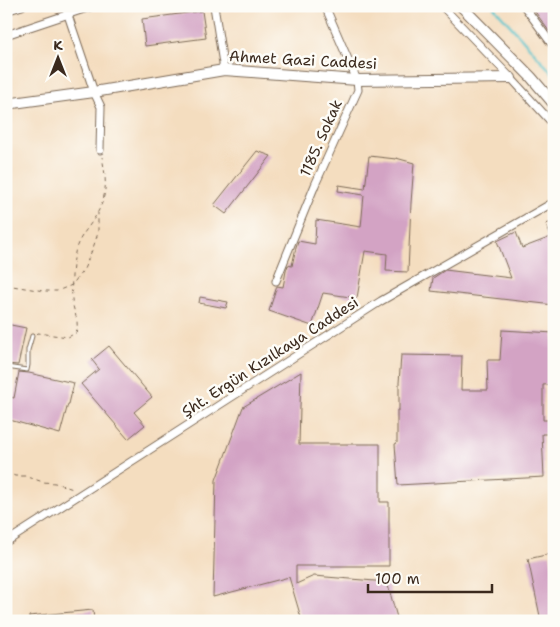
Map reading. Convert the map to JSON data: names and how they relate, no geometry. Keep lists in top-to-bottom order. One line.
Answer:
{"streets":{"street":["Ahmet Gazi Caddesi","1185. Sokak","Şht. Ergün Kızılkaya Caddesi"]},"crossings":[["Ahmet Gazi Caddesi","1185. Sokak"]],"scale_bar":"100 m","north":"top"}
